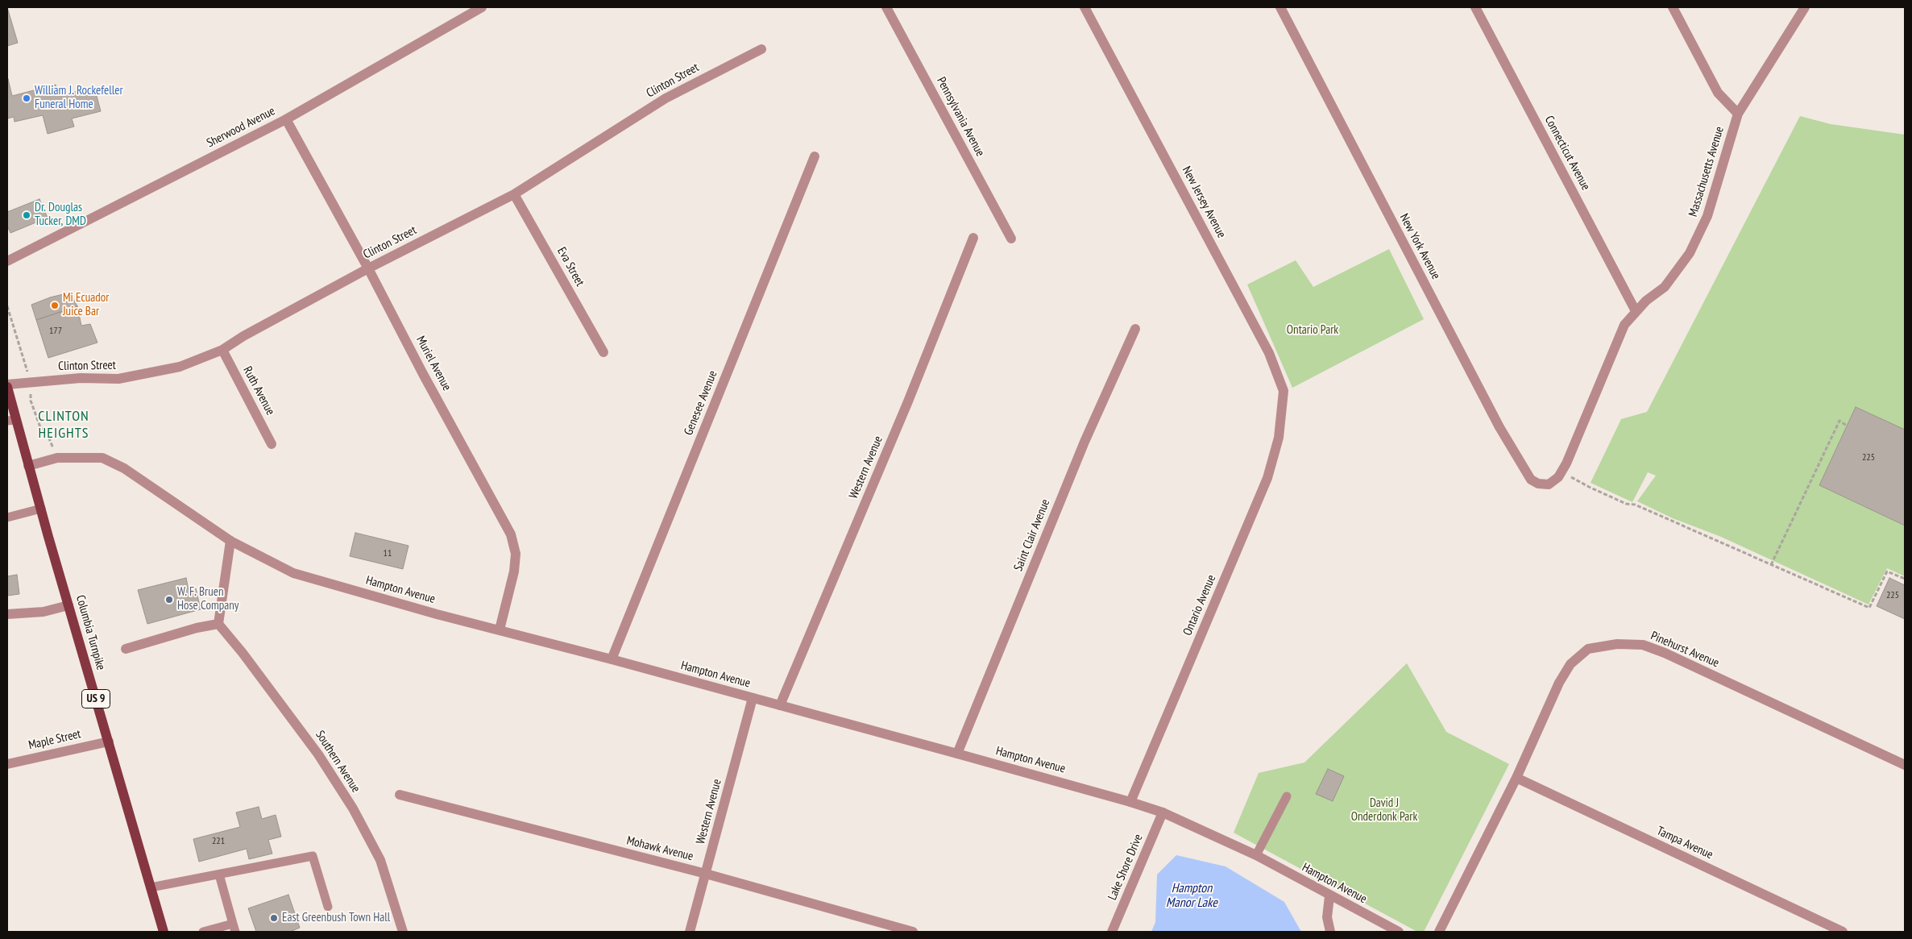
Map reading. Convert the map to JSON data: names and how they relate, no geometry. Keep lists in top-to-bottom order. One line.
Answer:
{"streets":{"main road":["Columbia Turnpike","US 9"],"street":["Clinton Street","Pennsylvania Avenue","Sherwood Avenue","Connecticut Avenue","Massachusetts Avenue","New Jersey Avenue","New York Avenue","Eva Street","Muriel Avenue","Ruth Avenue","Genesee Avenue","Western Avenue","Saint Clair Avenue","Hampton Avenue","Ontario Avenue","Pinehurst Avenue","Maple Street","Southern Avenue","Tampa Avenue","Mohawk Avenue","Lake Shore Drive"]},"crossings":[["Clinton Street","Eva Street"],["Clinton Street","Muriel Avenue"],["Clinton Street","Ruth Avenue"],["Clinton Street","Columbia Turnpike"],["Sherwood Avenue","Muriel Avenue"],["Connecticut Avenue","Massachusetts Avenue"],["Massachusetts Avenue","New York Avenue"],["New Jersey Avenue","Ontario Avenue"],["Muriel Avenue","Hampton Avenue"],["Genesee Avenue","Hampton Avenue"],["Western Avenue","Hampton Avenue"],["Western Avenue","Mohawk Avenue"],["Saint Clair Avenue","Hampton Avenue"],["Hampton Avenue","Ontario Avenue"],["Hampton Avenue","Columbia Turnpike"],["Hampton Avenue","Lake Shore Drive"],["Columbia Turnpike","Maple Street"],["Pinehurst Avenue","Tampa Avenue"]],"districts":["CLINTON HEIGHTS"],"water":["Hampton Manor Lake"],"parks":["Ontario Park","David J Onderdonk Park"],"places":["William J. Rockefeller Funeral Home","Dr. Douglas Tucker, DMD","Mi Ecuador Juice Bar","W. F. Bruen Hose Company","East Greenbush Town Hall"],"house_numbers":["177","225","11","225","221"]}
